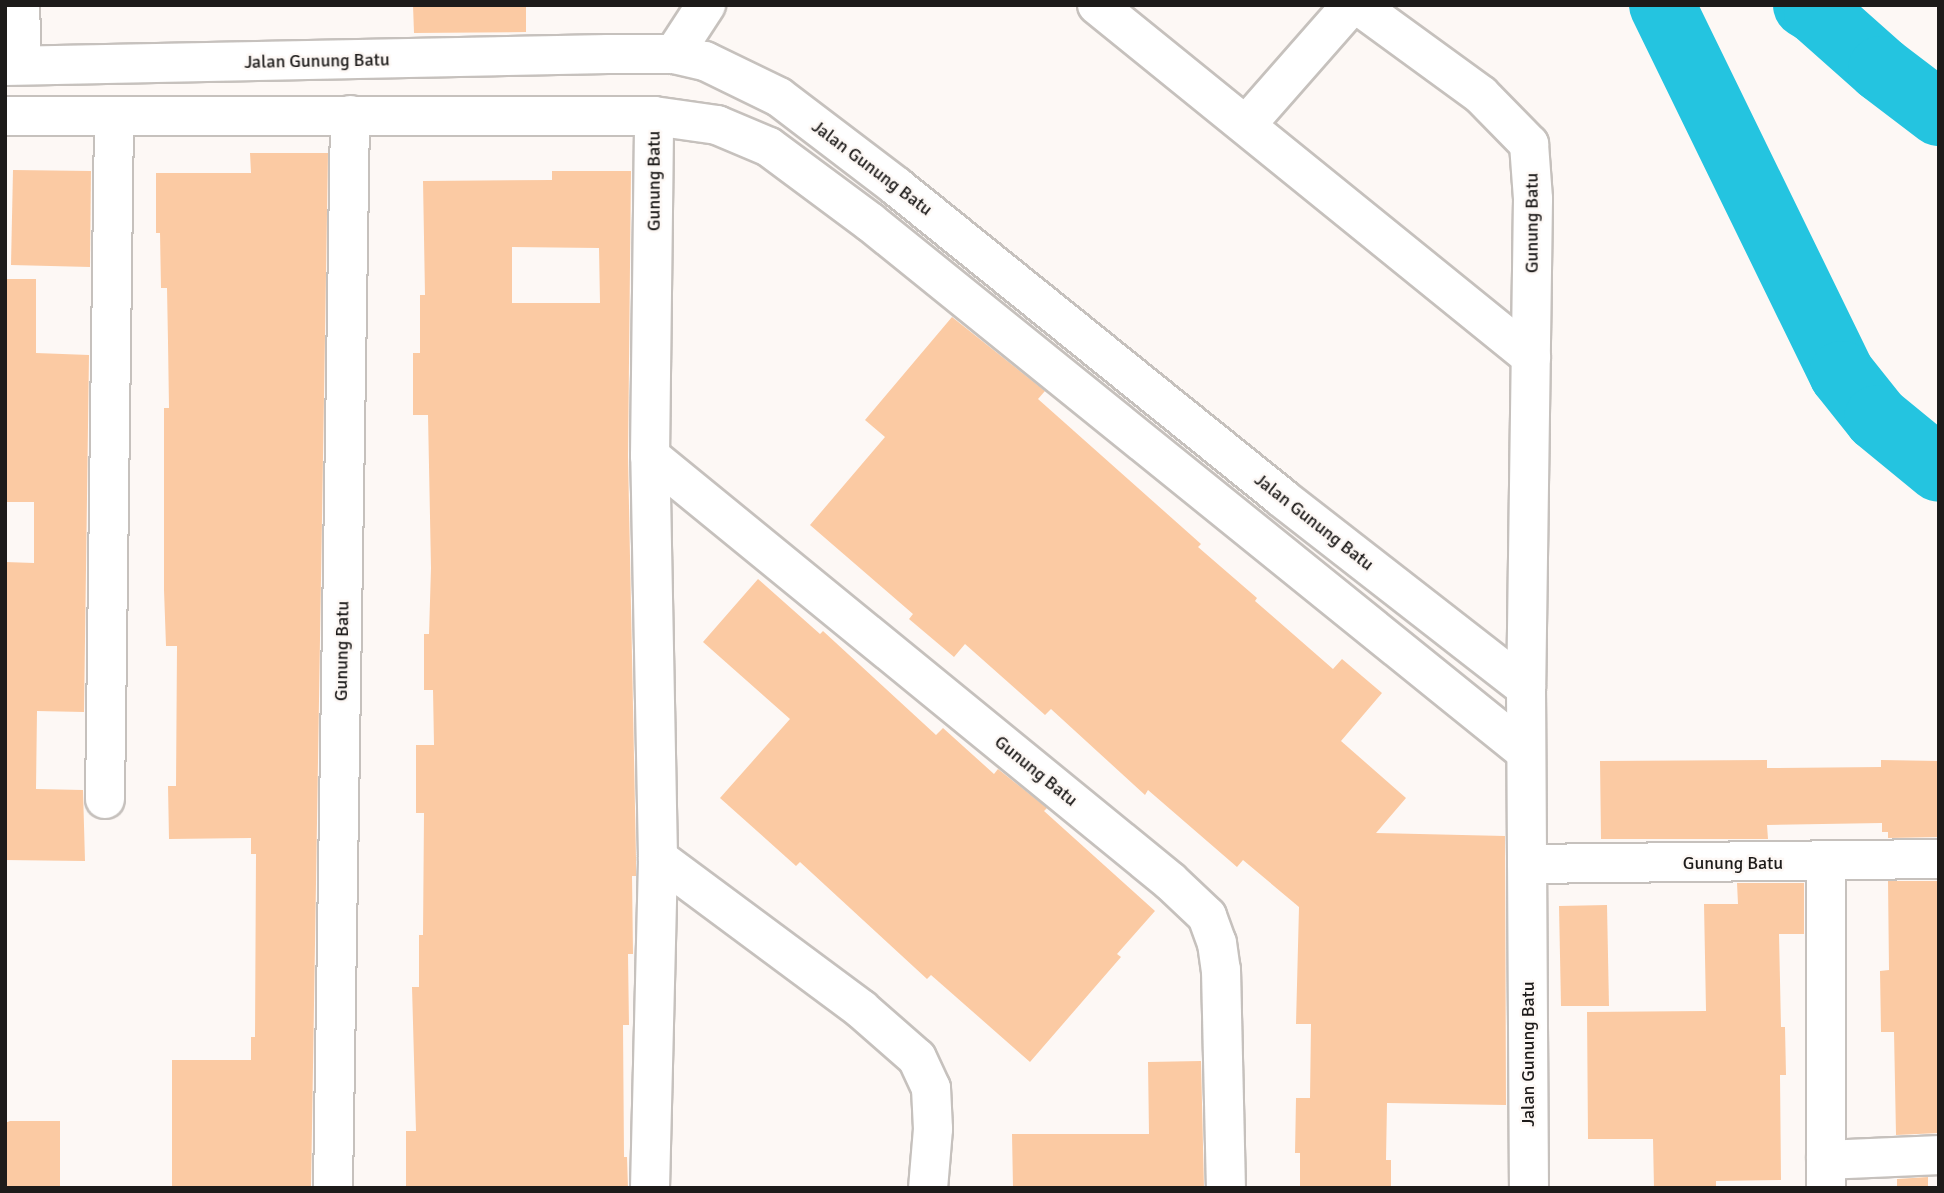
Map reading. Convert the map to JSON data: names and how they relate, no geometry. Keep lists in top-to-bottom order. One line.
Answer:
{"streets":{"street":["Jalan Gunung Batu","Gunung Batu"]},"crossings":[["Jalan Gunung Batu","Gunung Batu"]]}
